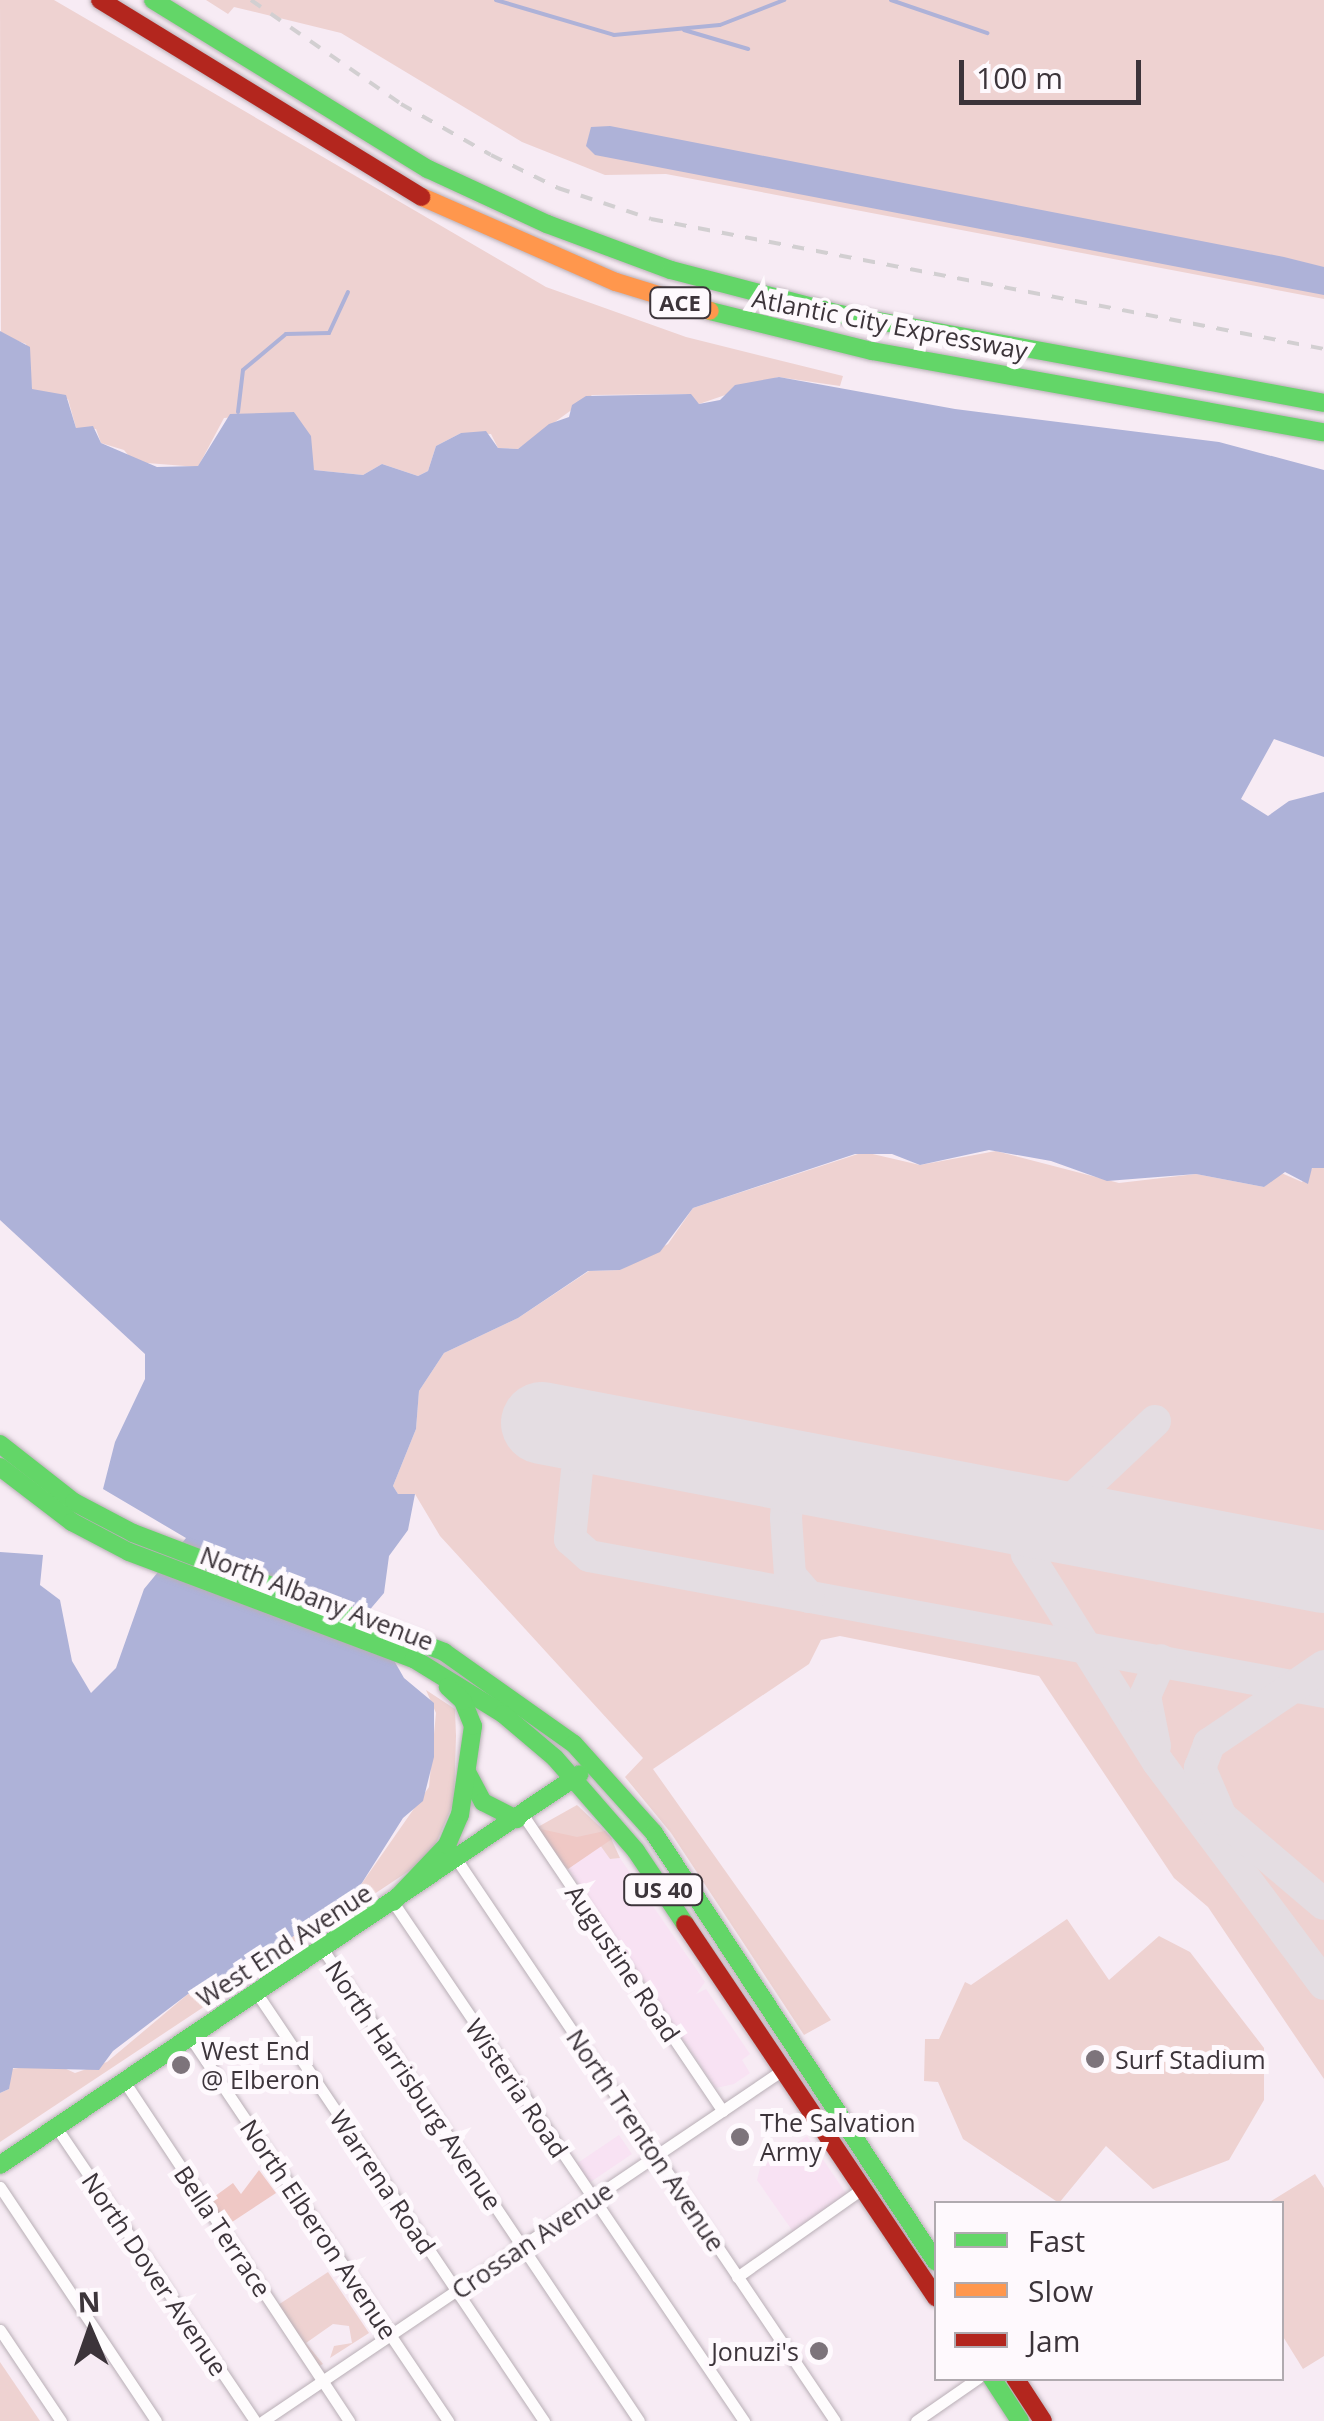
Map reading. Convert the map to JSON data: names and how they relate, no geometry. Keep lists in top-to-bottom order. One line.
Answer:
{"streets":{"main road":["ACE","Atlantic City Expressway","North Albany Avenue","US 40","West End Avenue"],"street":["Augustine Road","North Harrisburg Avenue","Wisteria Road","North Trenton Avenue","Warrena Road","North Elberon Avenue","Bella Terrace","Crossan Avenue","North Dover Avenue"]},"crossings":[["North Albany Avenue","West End Avenue"],["North Albany Avenue","Crossan Avenue"],["West End Avenue","Augustine Road"],["West End Avenue","North Harrisburg Avenue"],["West End Avenue","Wisteria Road"],["West End Avenue","North Trenton Avenue"],["West End Avenue","Warrena Road"],["West End Avenue","North Elberon Avenue"],["West End Avenue","Bella Terrace"],["West End Avenue","North Dover Avenue"],["Augustine Road","Crossan Avenue"],["North Harrisburg Avenue","Crossan Avenue"],["Wisteria Road","Crossan Avenue"],["North Trenton Avenue","Crossan Avenue"],["Warrena Road","Crossan Avenue"],["North Elberon Avenue","Crossan Avenue"],["Bella Terrace","Crossan Avenue"]],"places":["Surf Stadium","West End @ Elberon","The Salvation Army","Jonuzi's"],"legend":["Fast","Slow","Jam"],"scale_bar":"100 m","north":"top"}
